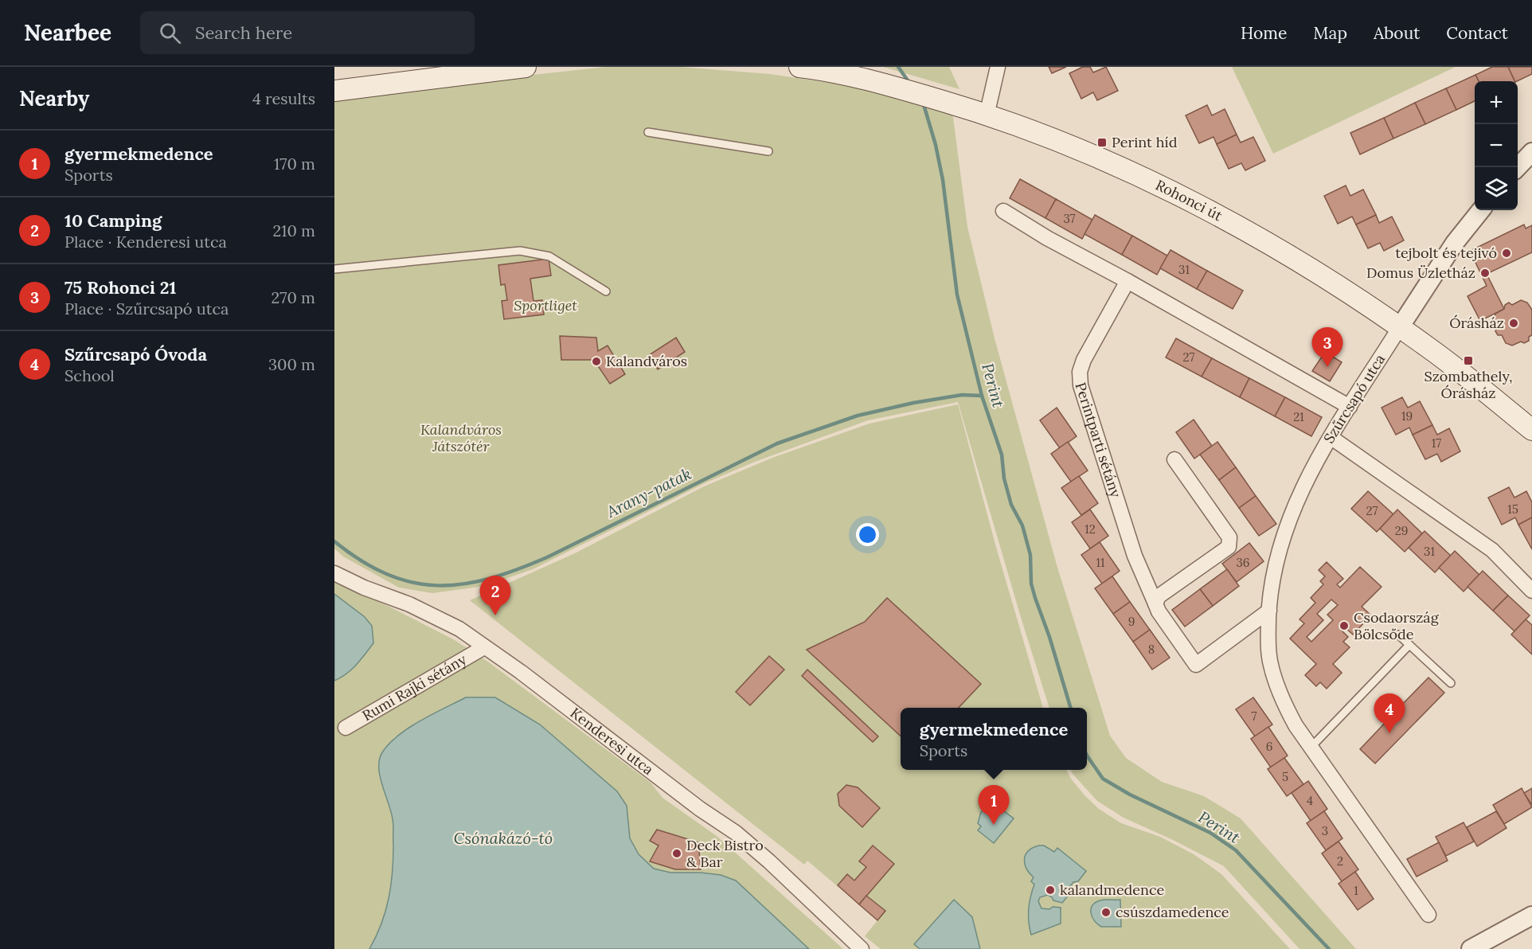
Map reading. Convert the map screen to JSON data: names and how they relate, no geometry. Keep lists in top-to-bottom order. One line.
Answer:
{"streets":{"main road":["Rohonci út"],"street":["Szűrcsapó utca","Perintparti sétány","Rumi Rajki sétány","Kenderesi utca"]},"crossings":[["Rohonci út","Szűrcsapó utca"],["Rumi Rajki sétány","Kenderesi utca"]],"water":["Perint","Arany-patak","Csónakázó-tó"],"parks":["Sportliget","Kalandváros Játszótér"],"places":{"transit":["Perint híd","Szombathely, Órásház"],"other":["tejbolt és tejivó","Domus Üzletház","Órásház","Kalandváros","Csodaország Bölcsőde","Deck Bistro & Bar","kalandmedence","csúszdamedence"]},"house_numbers":["37","31","27","19","21","17","15","27","12","29","31","11","36","9","8","7","6","5","4","3","2","1"],"page":{"header":"Nearbee","search":"Search here","nav":["Home","Map","About","Contact"],"heading":["Nearby","4 results"],"map_buttons":["+","−"],"list":[{"mark":"1","name":"gyermekmedence","note":"Sports","value":"170 m"},{"mark":"2","name":"10 Camping","note":"Place · Kenderesi utca","value":"210 m"},{"mark":"3","name":"75 Rohonci 21","note":"Place · Szűrcsapó utca","value":"270 m"},{"mark":"4","name":"Szűrcsapó Óvoda","note":"School","value":"300 m"}],"pins":["3","2","4","1"],"popup":["gyermekmedence","Sports"]}}
